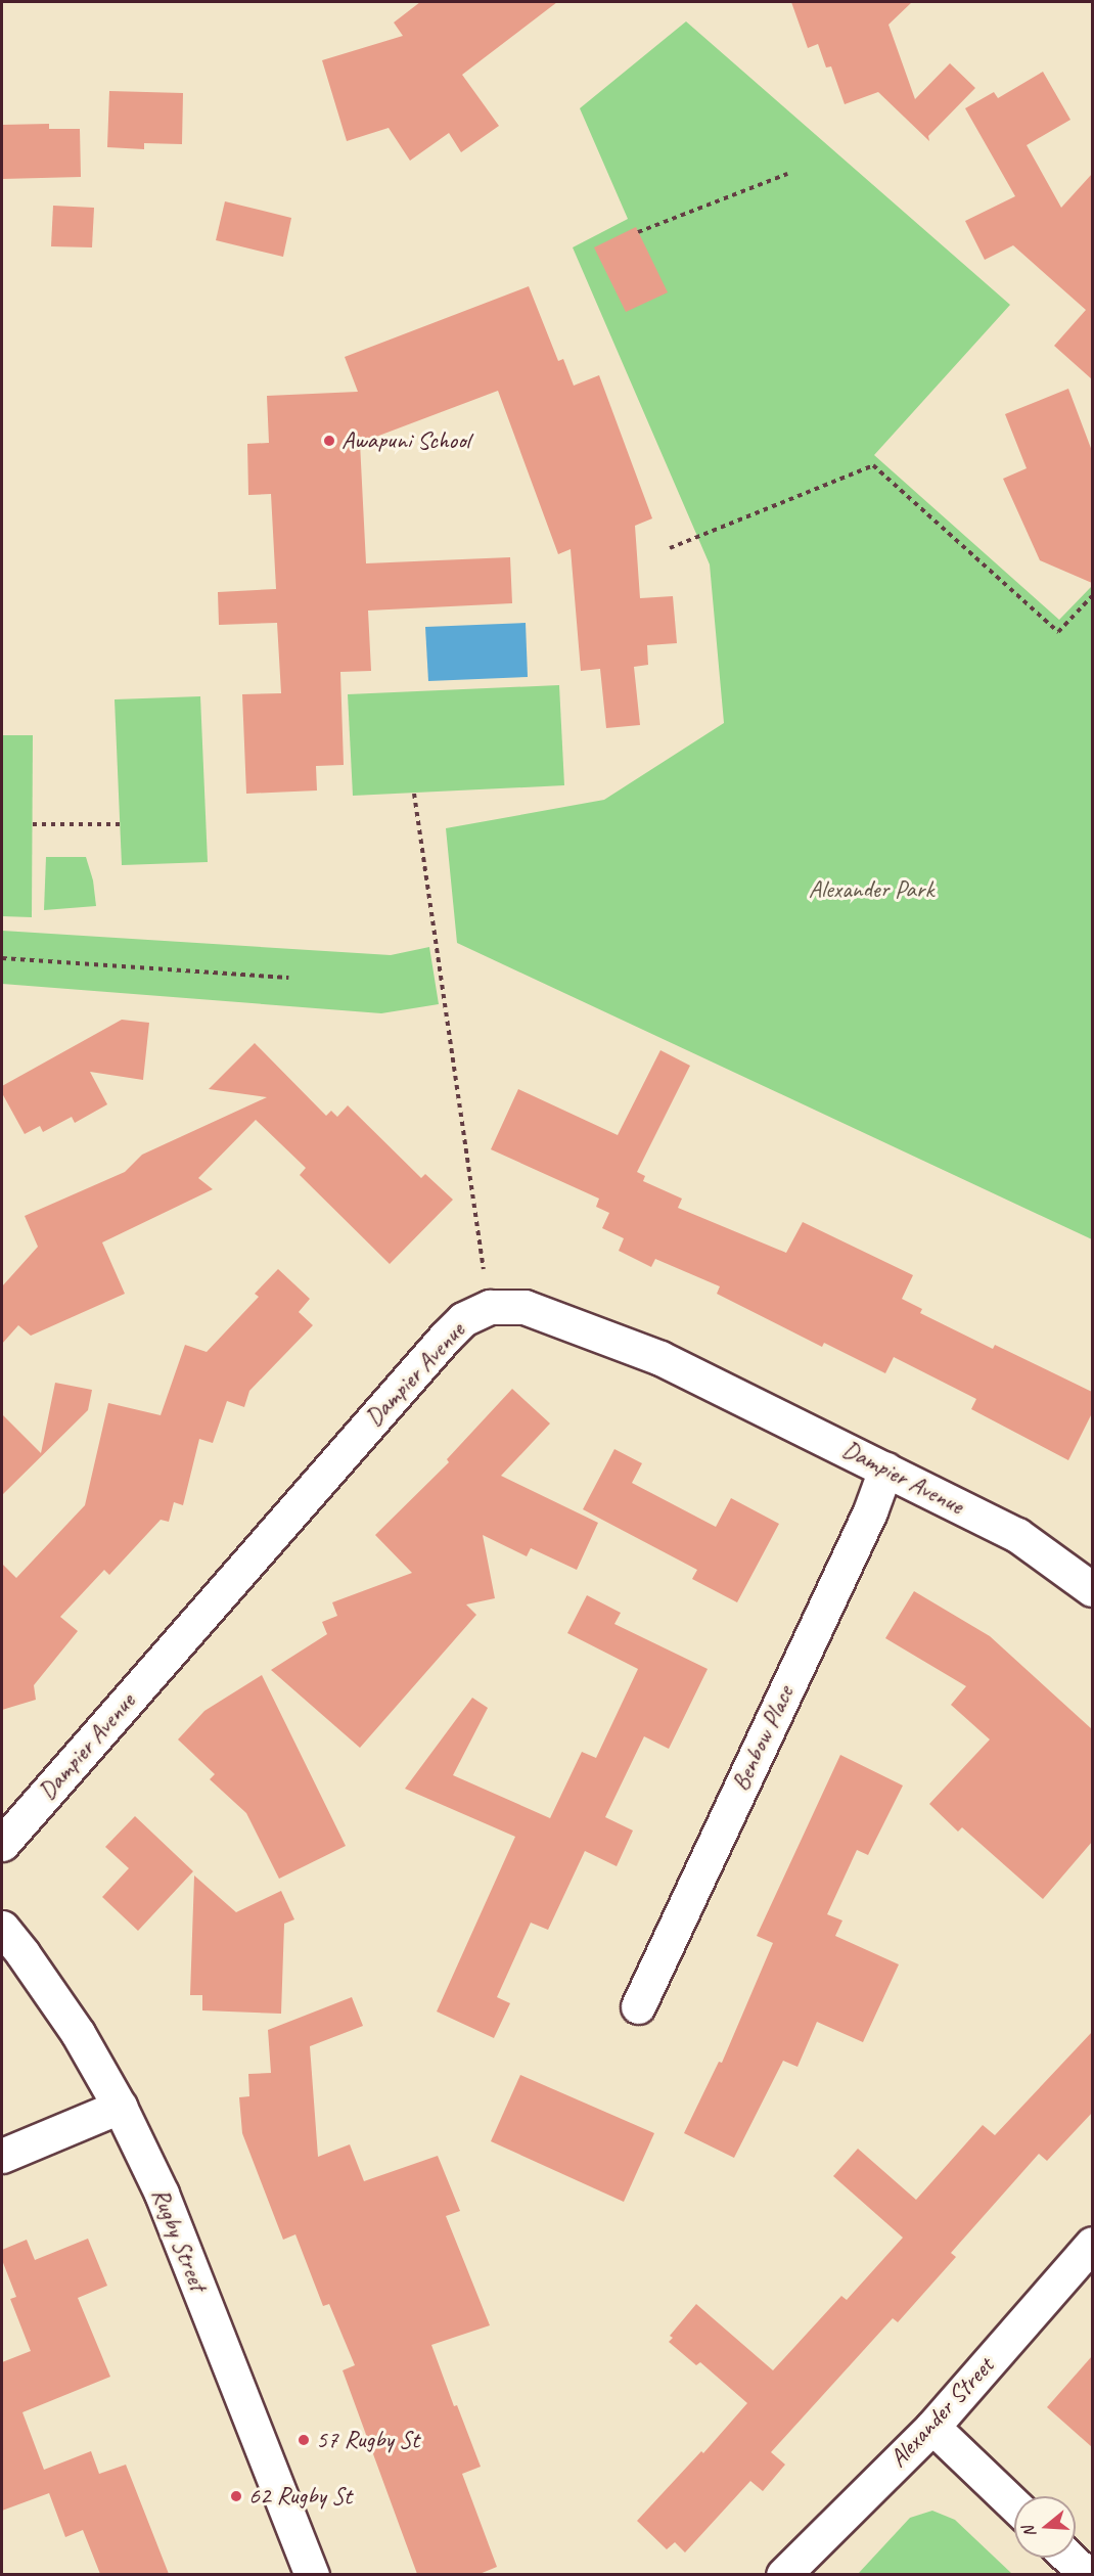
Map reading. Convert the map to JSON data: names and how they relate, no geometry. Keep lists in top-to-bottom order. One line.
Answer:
{"streets":{"street":["Dampier Avenue","Benbow Place","Rugby Street","Alexander Street"]},"crossings":[["Dampier Avenue","Benbow Place"]],"parks":["Alexander Park"],"places":["Awapuni School","57 Rugby St","62 Rugby St"],"north":"left"}
